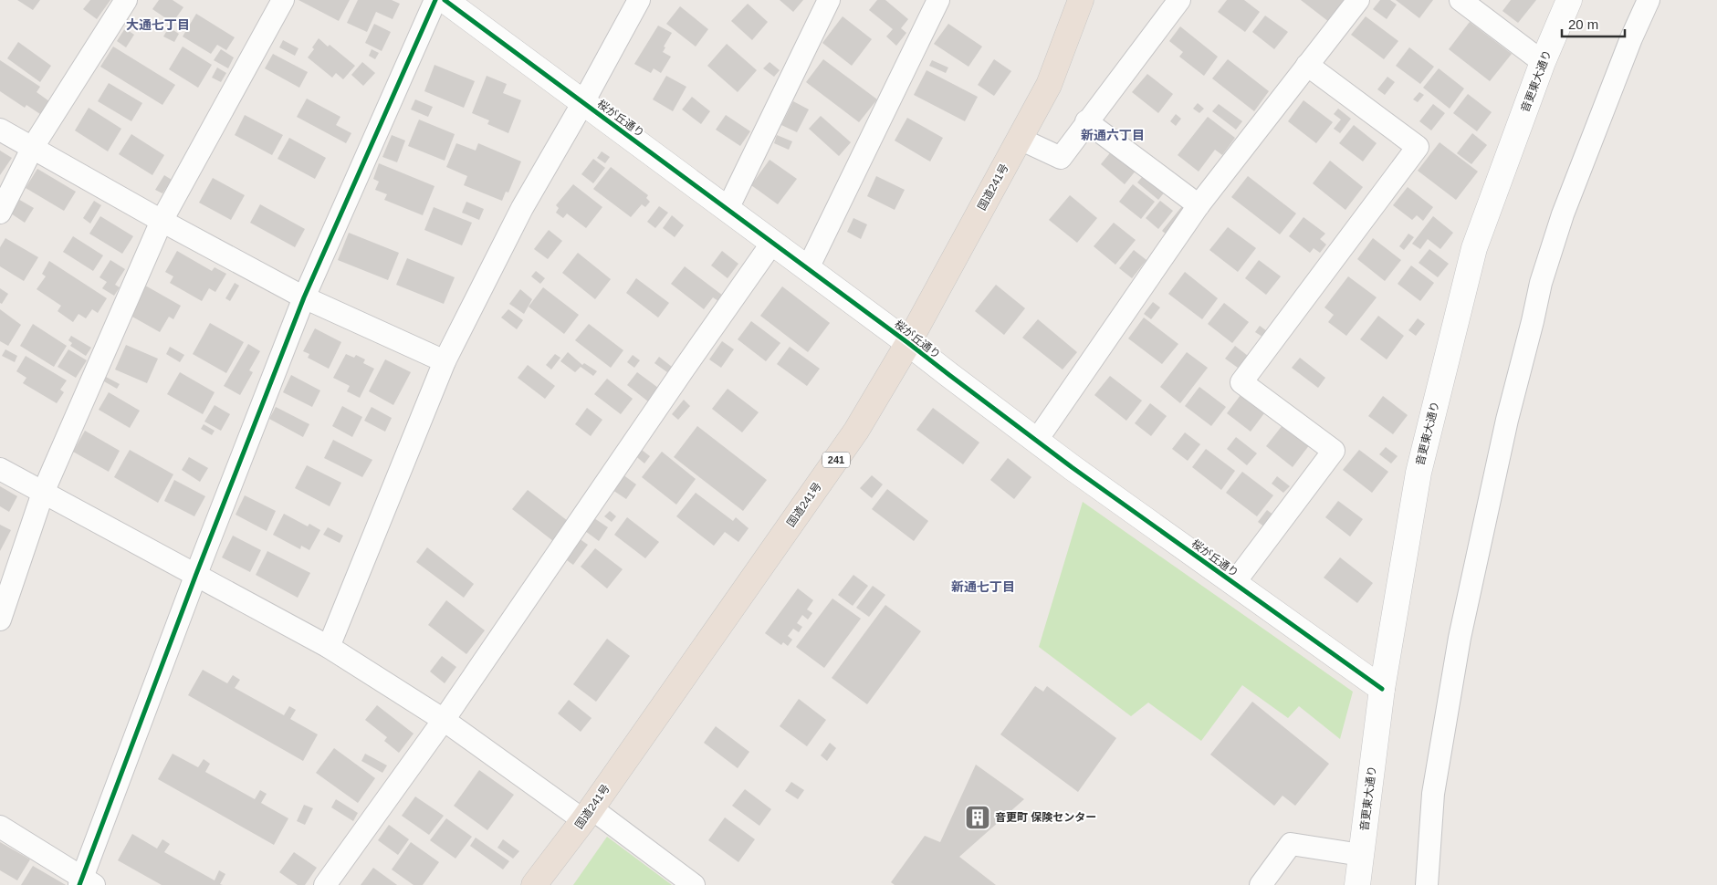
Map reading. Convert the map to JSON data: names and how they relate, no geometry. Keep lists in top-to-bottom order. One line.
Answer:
{"streets":{"highway":["国道241号","241"],"street":["音更東大通り","桜が丘通り"]},"crossings":[["音更東大通り","桜が丘通り"],["桜が丘通り","国道241号"]],"districts":["大通七丁目","新通六丁目","新通七丁目"],"places":{"building":["音更町 保険センター"]},"scale_bar":"20 m"}
